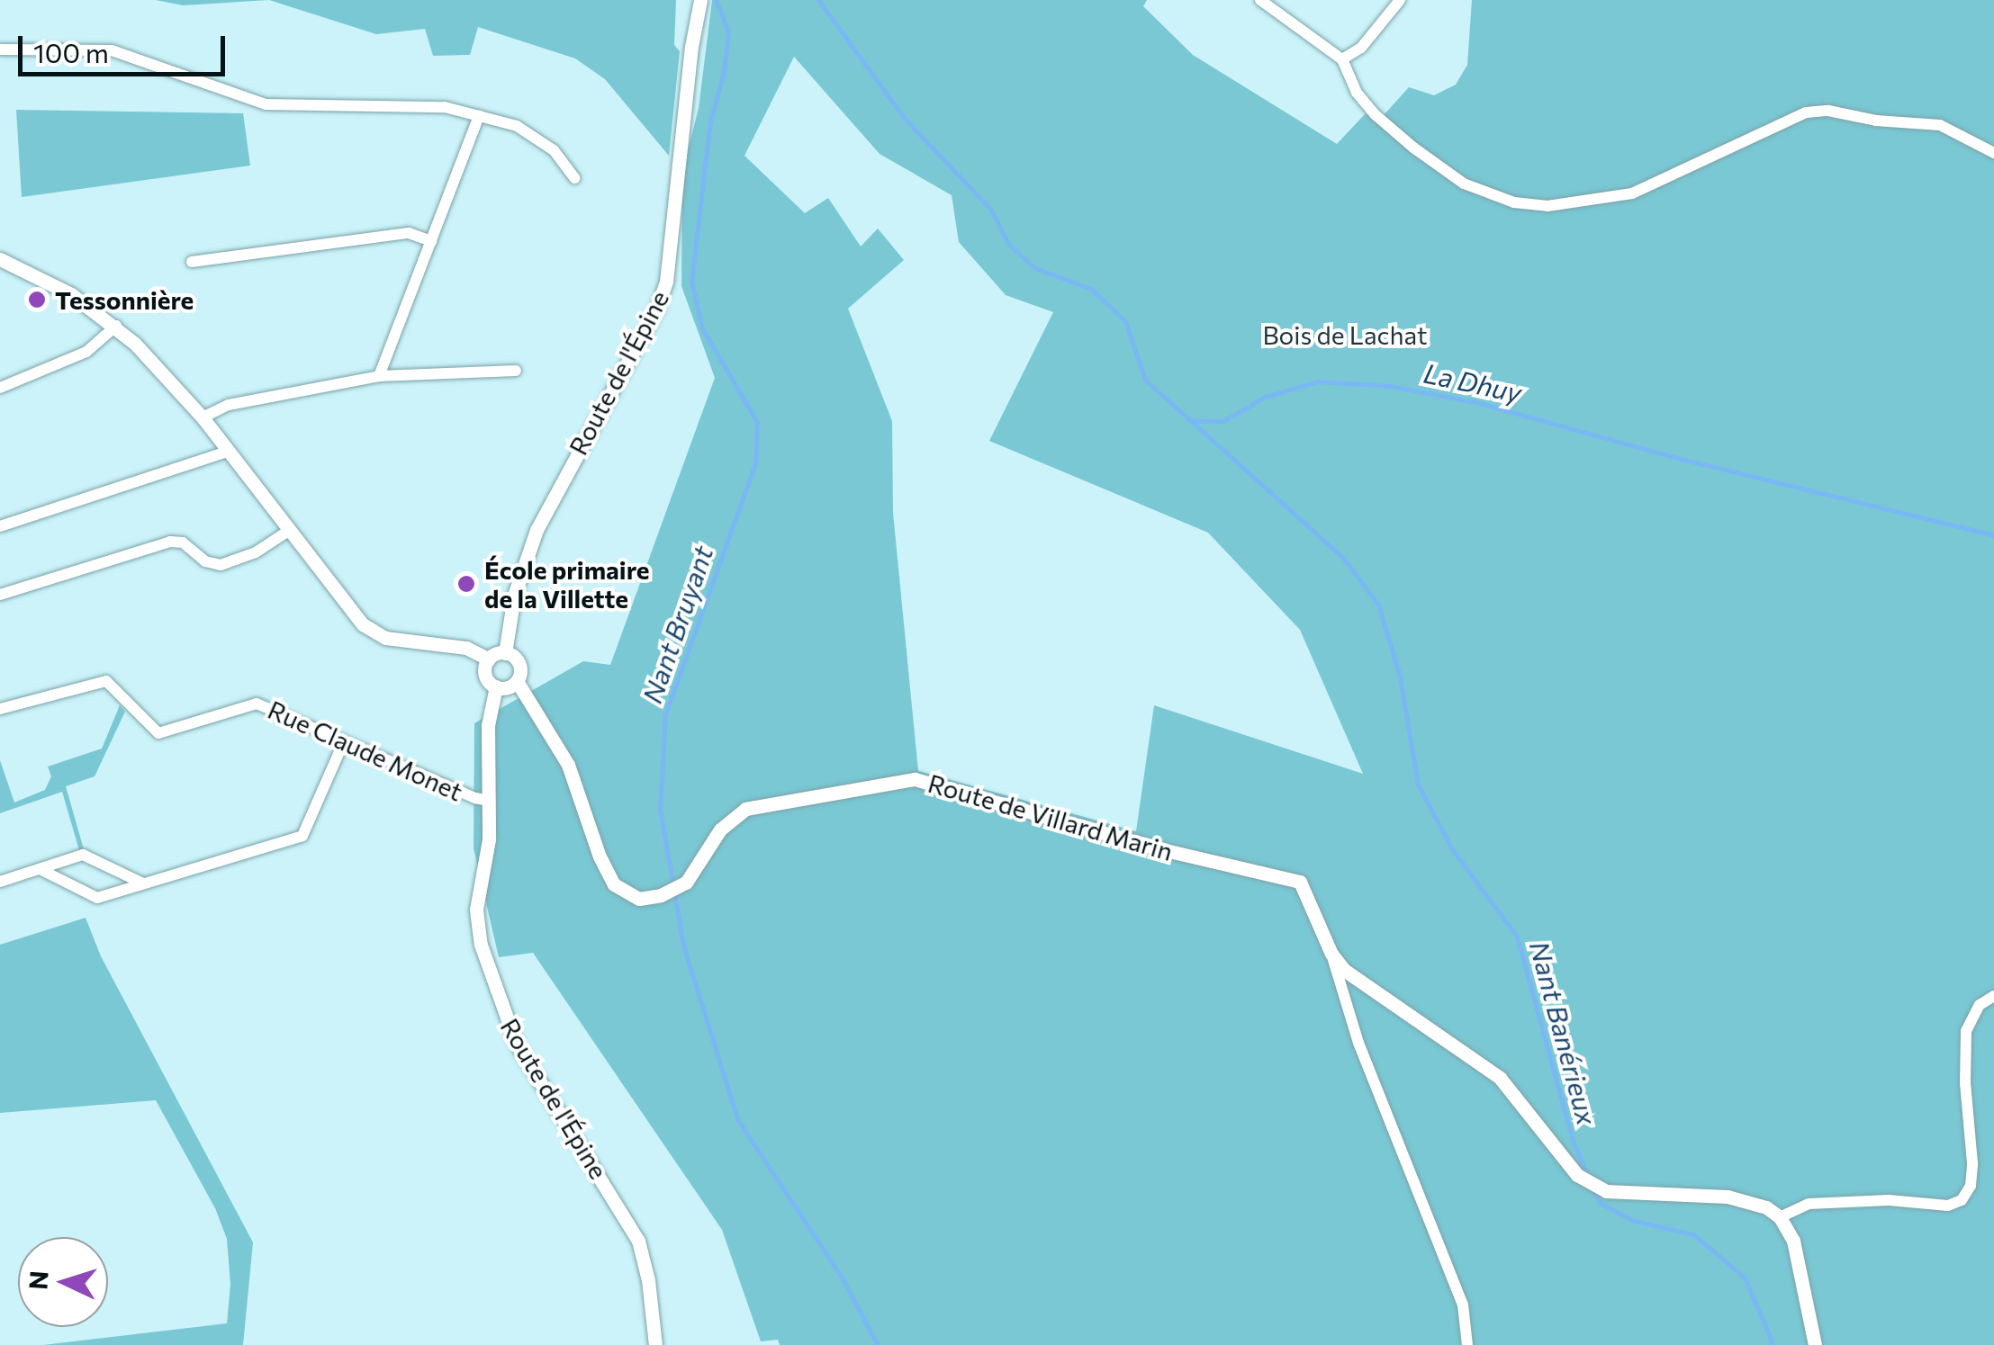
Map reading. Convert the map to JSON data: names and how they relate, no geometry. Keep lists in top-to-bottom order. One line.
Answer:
{"streets":{"street":["Route de l'Épine","Rue Claude Monet","Route de Villard Marin"]},"crossings":[["Route de l'Épine","Rue Claude Monet"],["Route de l'Épine","Route de Villard Marin"]],"water":["La Dhuy","Nant Bruyant","Nant Banérieux"],"parks":["Bois de Lachat"],"places":["Tessonnière","École primaire de la Villette"],"scale_bar":"100 m","north":"left"}
